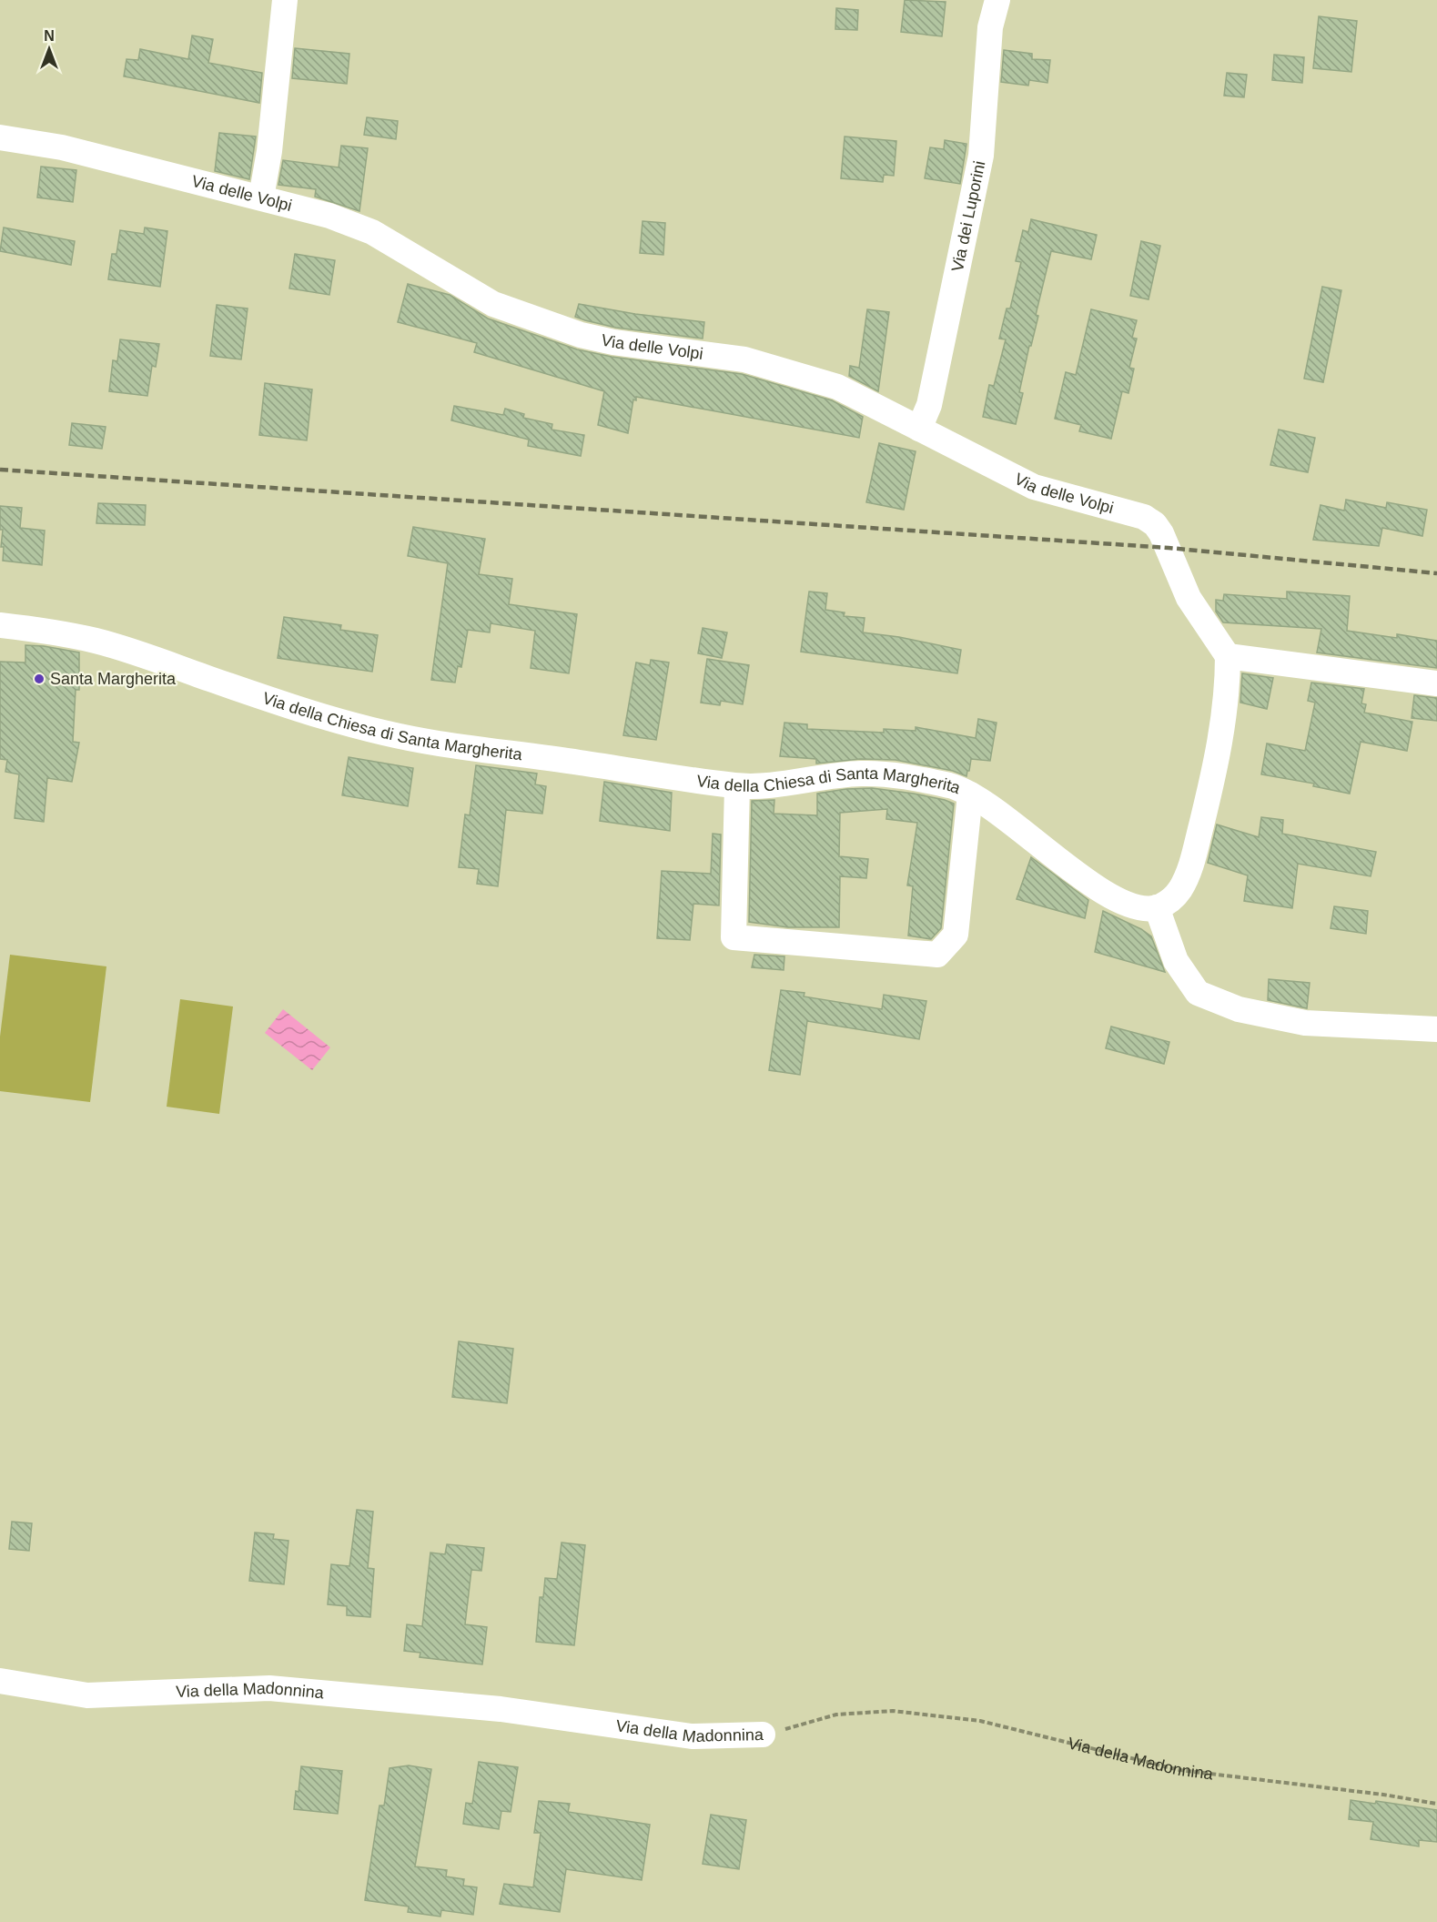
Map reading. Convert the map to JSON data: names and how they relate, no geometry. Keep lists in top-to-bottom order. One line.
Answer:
{"streets":{"street":["Via delle Volpi","Via dei Luporini","Via della Chiesa di Santa Margherita","Via della Madonnina"]},"crossings":[["Via delle Volpi","Via dei Luporini"]],"places":["Santa Margherita"],"north":"top"}
